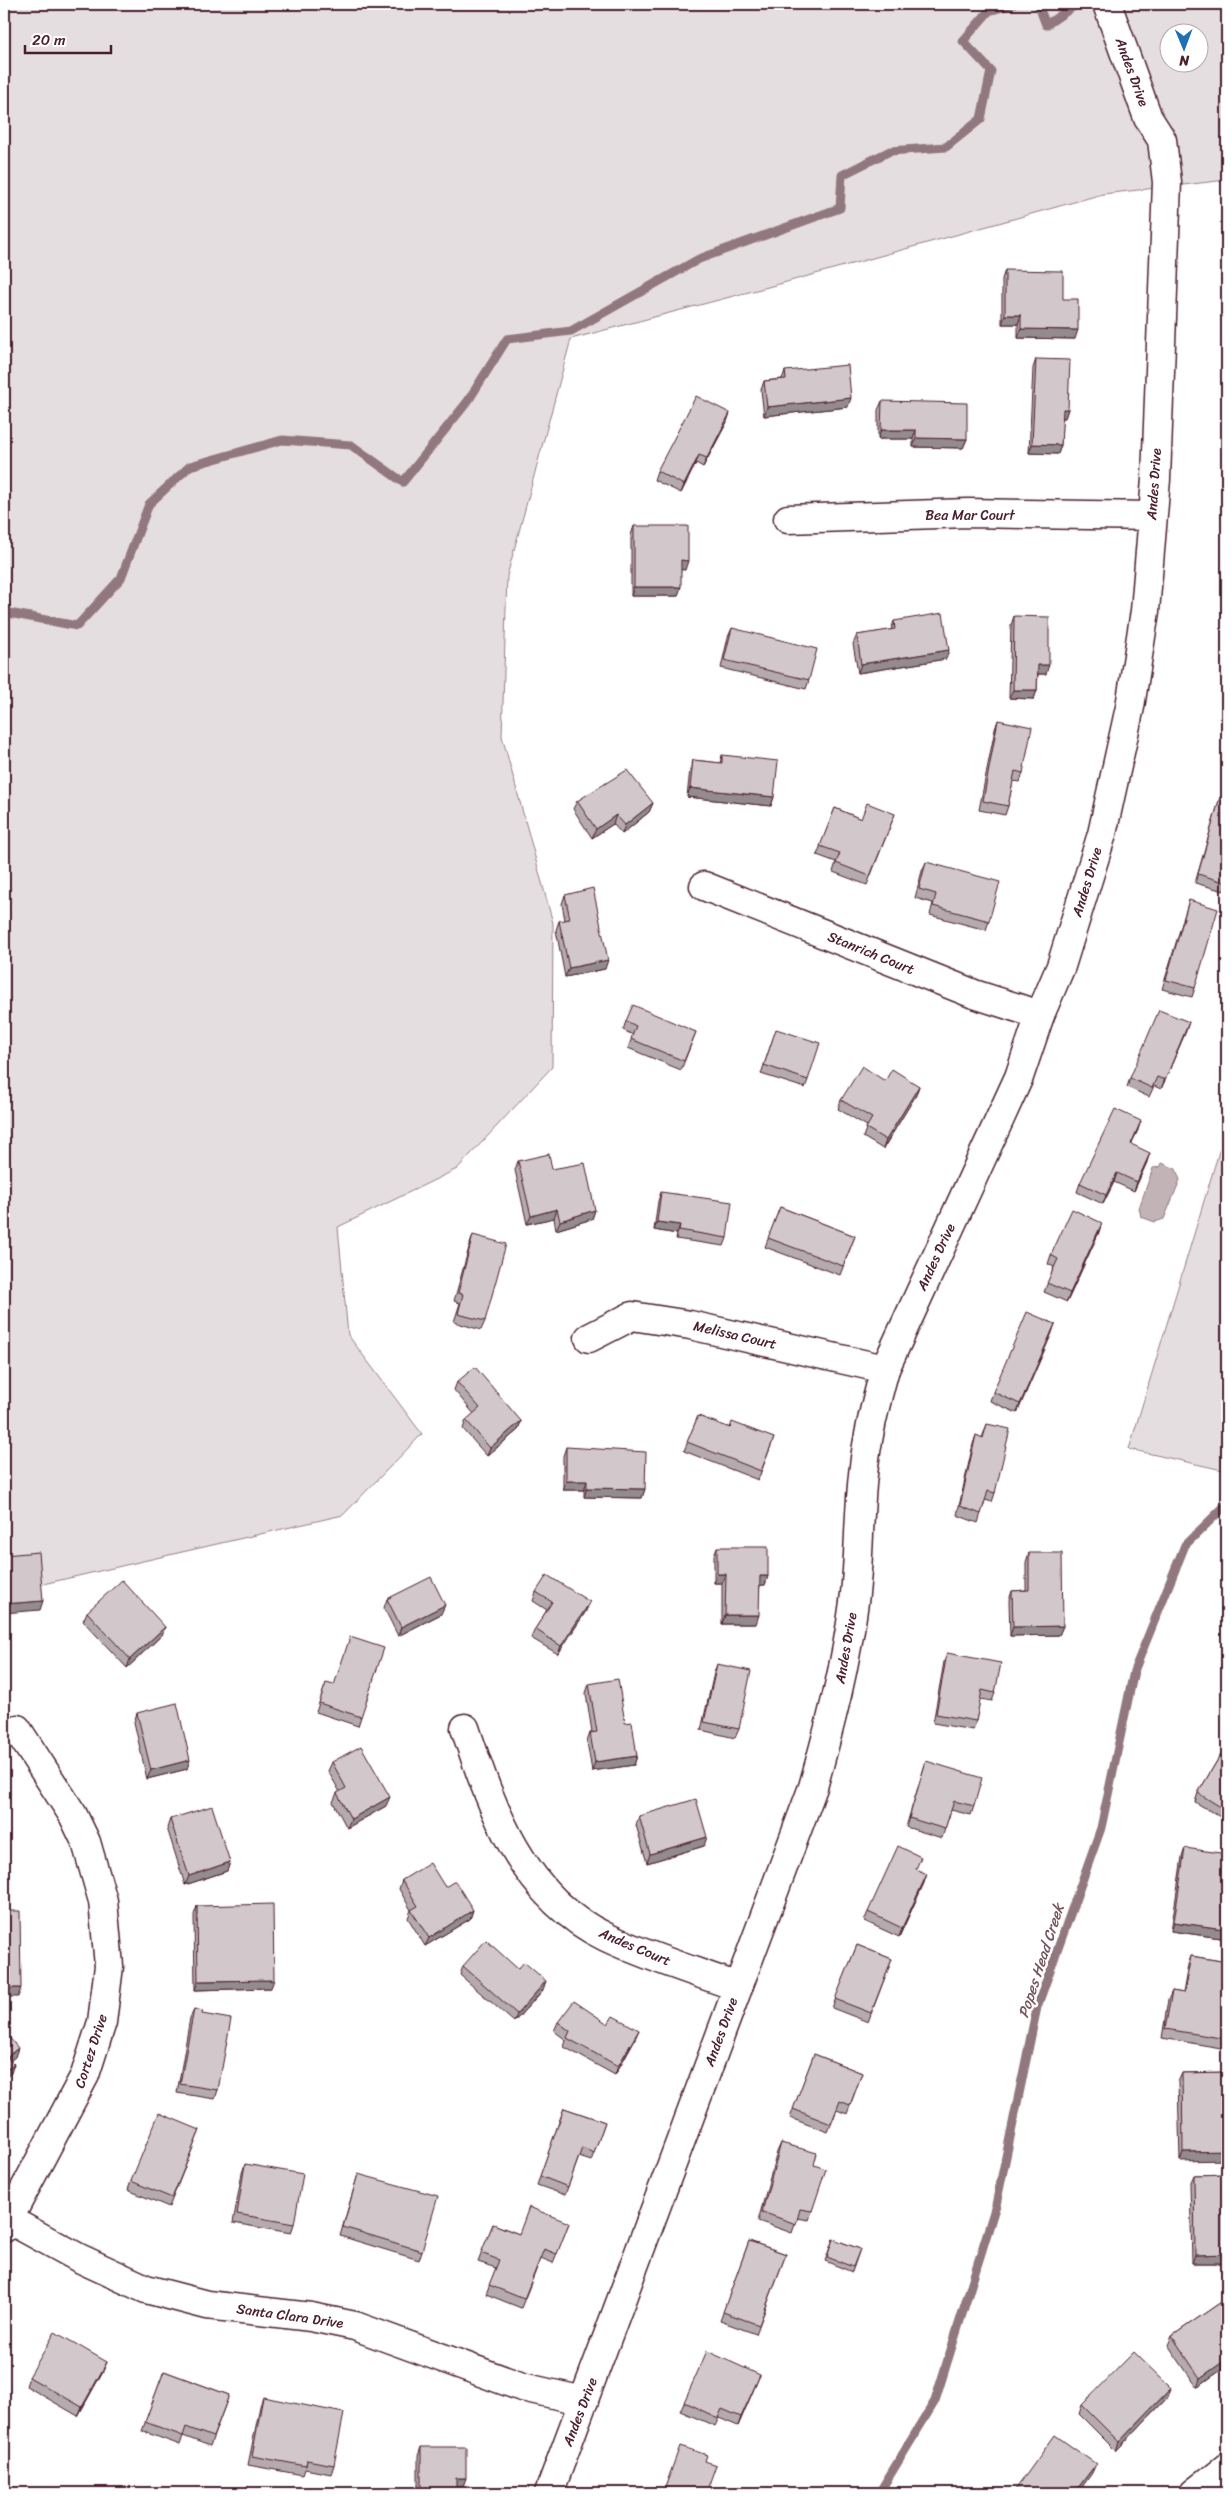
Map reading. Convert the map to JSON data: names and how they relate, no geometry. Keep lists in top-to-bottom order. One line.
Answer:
{"streets":{"street":["Andes Drive","Bea Mar Court","Stanrich Court","Melissa Court","Andes Court","Cortez Drive","Santa Clara Drive"]},"crossings":[["Andes Drive","Bea Mar Court"],["Andes Drive","Stanrich Court"],["Andes Drive","Melissa Court"],["Andes Drive","Andes Court"],["Andes Drive","Santa Clara Drive"],["Cortez Drive","Santa Clara Drive"]],"water":["Popes Head Creek"],"scale_bar":"20 m","north":"bottom"}
